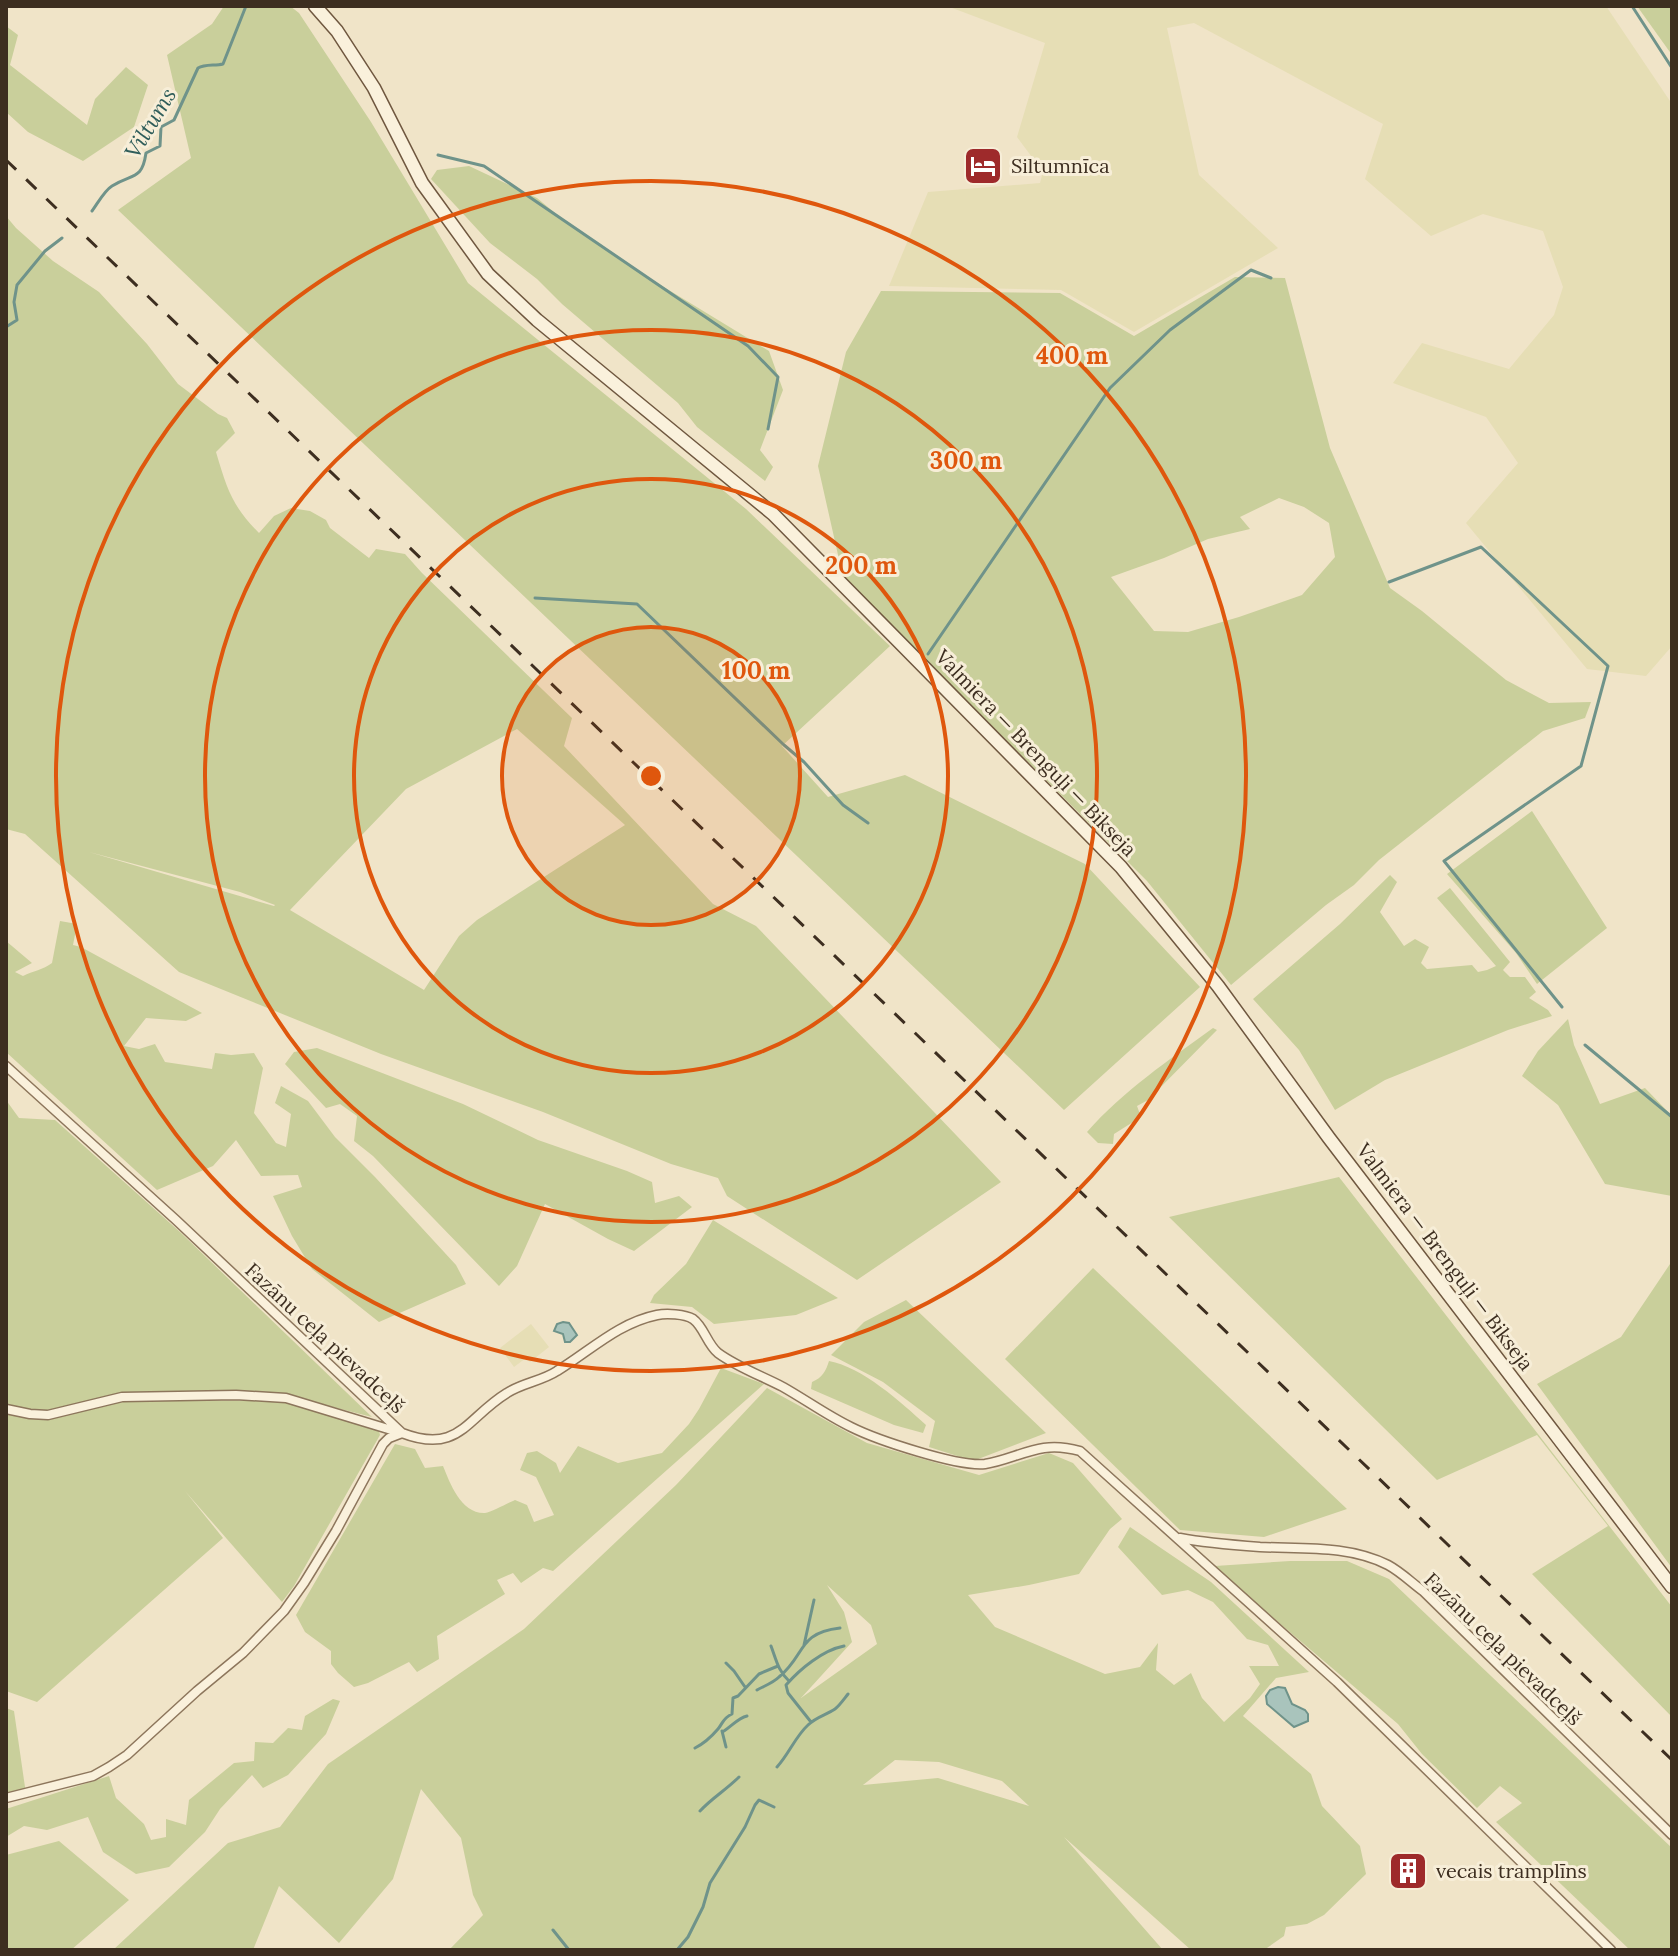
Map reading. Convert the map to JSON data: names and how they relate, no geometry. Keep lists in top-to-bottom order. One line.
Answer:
{"streets":{"main road":["Valmiera — Brenguļi — Bikseja"],"street":["Fazānu ceļa pievadceļš"]},"water":["Viltums"],"places":{"hotel":["Siltumnīca"],"building":["vecais tramplīns"]},"rings":["400 m","300 m","200 m","100 m"]}
